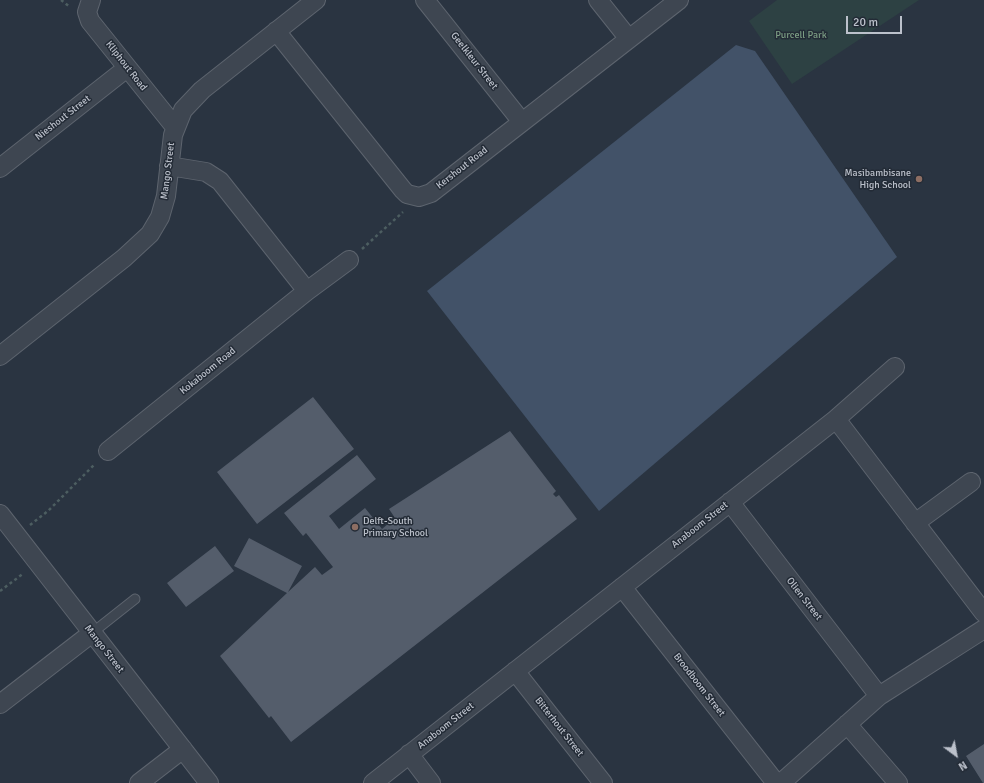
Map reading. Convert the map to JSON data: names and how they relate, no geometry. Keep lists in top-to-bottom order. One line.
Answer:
{"streets":{"street":["Geelkleur Street","Kliphout Road","Nieshout Street","Kershout Road","Mango Street","Kokaboom Road","Anaboom Street","Olien Street","Broodboom Street","Bitterhout Street"]},"crossings":[["Geelkleur Street","Kershout Road"],["Kliphout Road","Nieshout Street"],["Kliphout Road","Mango Street"],["Anaboom Street","Olien Street"],["Anaboom Street","Broodboom Street"],["Anaboom Street","Bitterhout Street"]],"parks":["Purcell Park"],"places":["Masibambisane High School","Delft-South Primary School"],"scale_bar":"20 m","north":"bottom right"}
